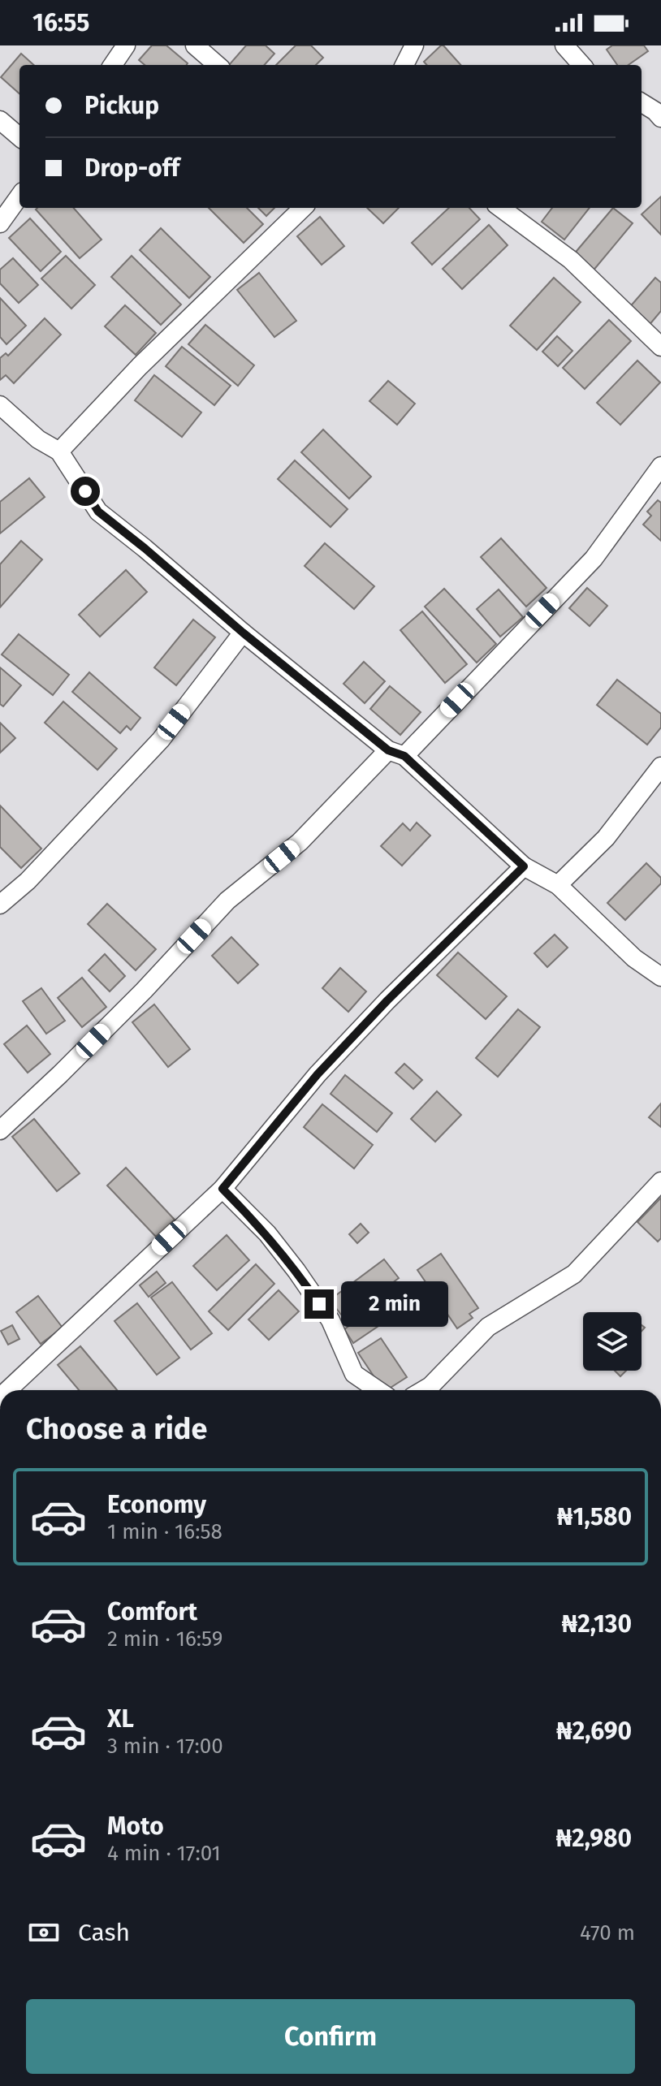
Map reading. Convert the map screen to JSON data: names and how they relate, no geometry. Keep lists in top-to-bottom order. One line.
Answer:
{"page":{"status":"16:55","banner":["Pickup","Drop-off"],"bubble":"2 min","heading":"Choose a ride","list":[{"name":"Economy","note":"1 min · 16:58","value":"₦1,580"},{"name":"Comfort","note":"2 min · 16:59","value":"₦2,130"},{"name":"XL","note":"3 min · 17:00","value":"₦2,690"},{"name":"Moto","note":"4 min · 17:01","value":"₦2,980"}],"pay":["Cash","470 m"],"buttons":"Confirm"}}
